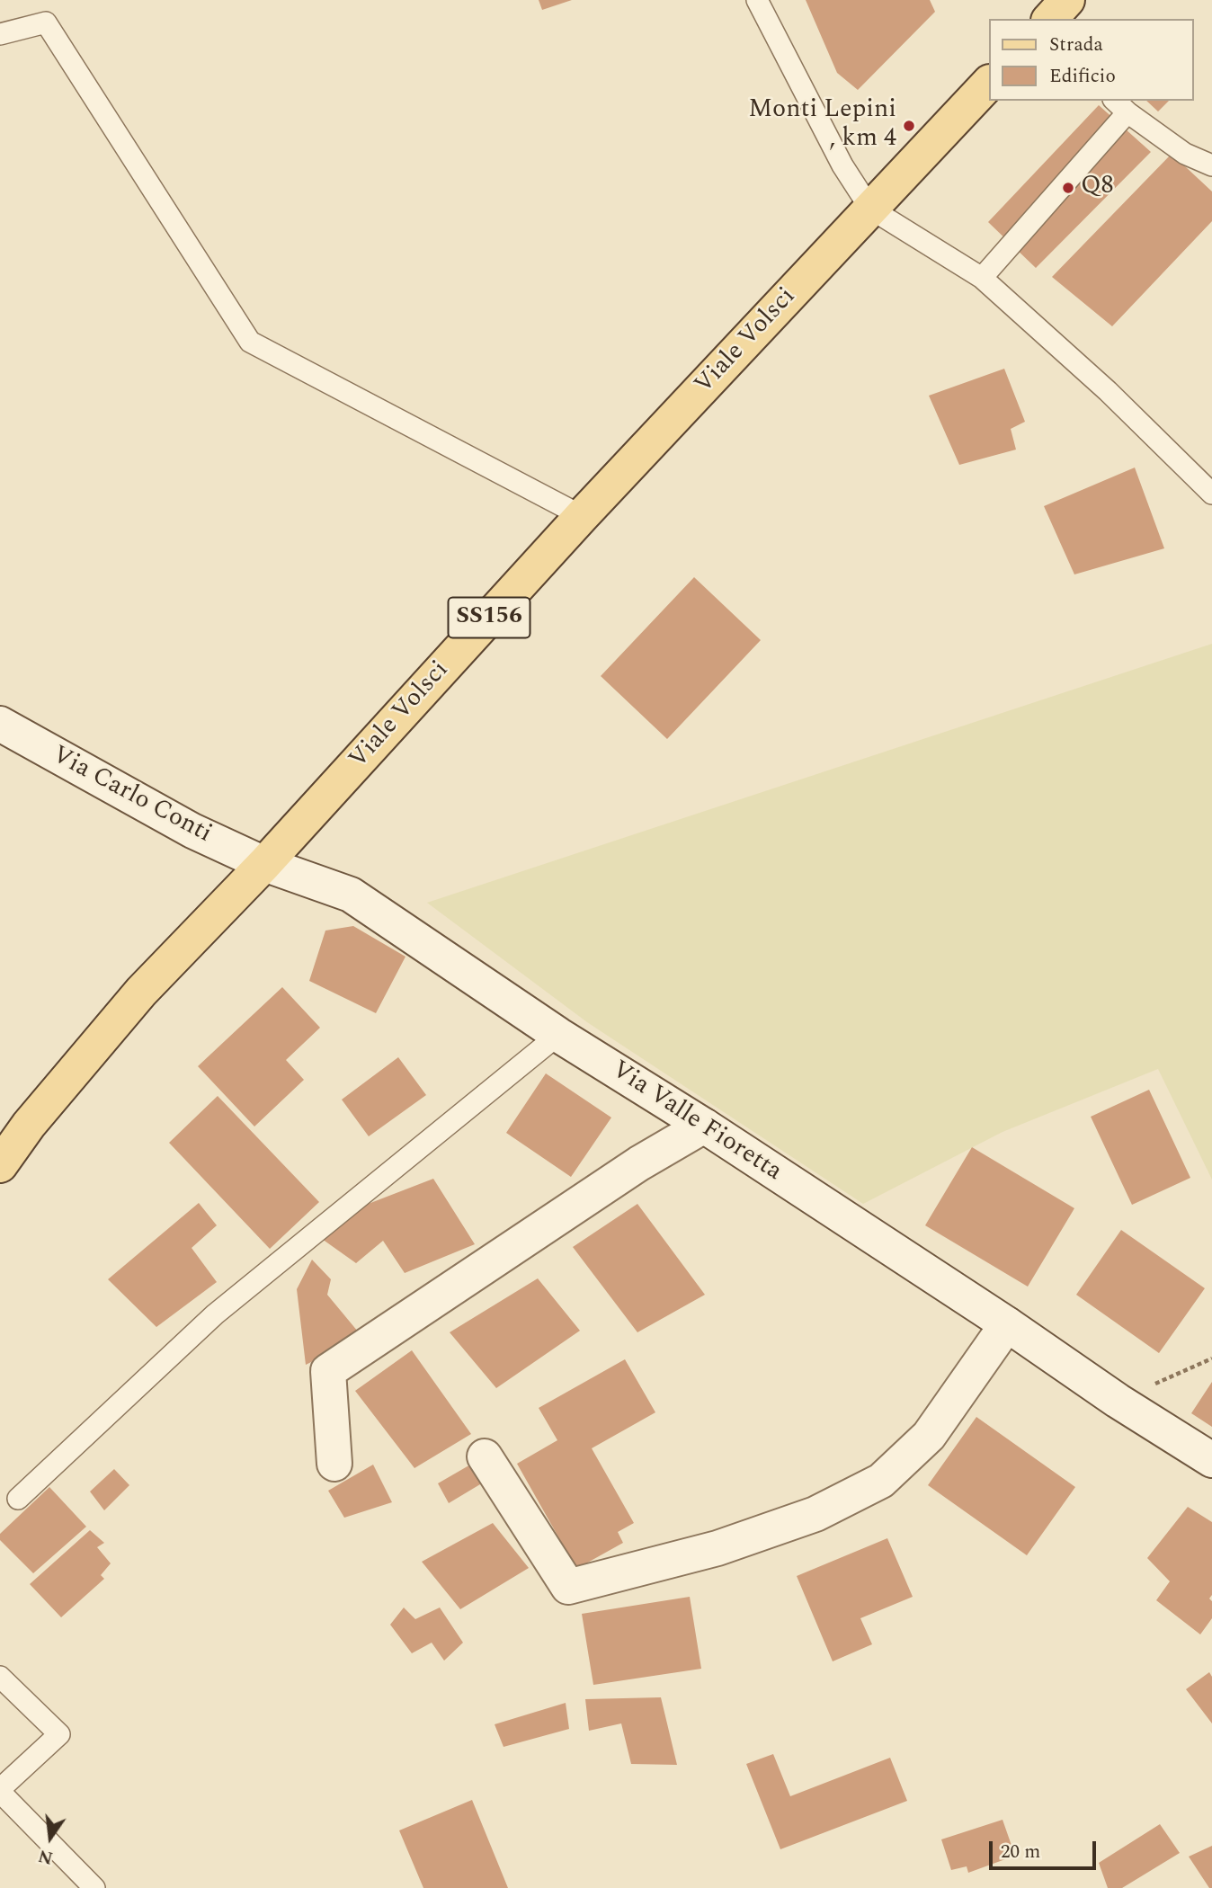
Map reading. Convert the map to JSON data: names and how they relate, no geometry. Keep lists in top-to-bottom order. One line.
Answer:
{"streets":{"main road":["Viale Volsci","SS156"],"street":["Via Carlo Conti","Via Valle Fioretta"]},"crossings":[["Viale Volsci","Via Carlo Conti"],["Viale Volsci","Via Valle Fioretta"],["Via Carlo Conti","Via Valle Fioretta"]],"places":["Monti Lepini , km 4","Q8"],"legend":["Strada","Edificio"],"scale_bar":"20 m","north":"bottom"}
